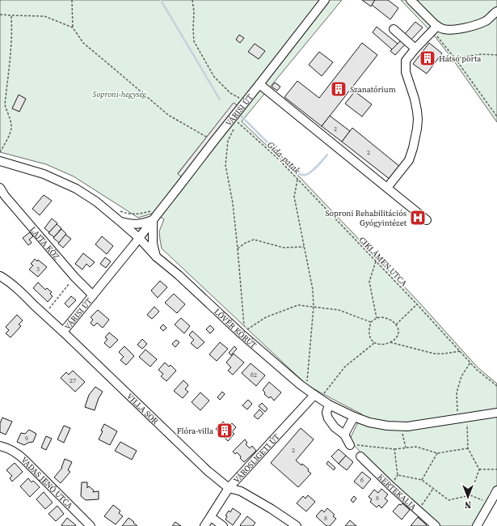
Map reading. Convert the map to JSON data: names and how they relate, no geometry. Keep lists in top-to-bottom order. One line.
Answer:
{"streets":{"street":["VÁRISI ÚT","LAJTA KÖZ","LŐVÉR KÖRÚT","VILLA SOR","VÁROSLIGETI ÚT","VADAS JENŐ UTCA","KERTEKALJA"],"path":["CIKLÁMEN UTCA"]},"crossings":[["VÁRISI ÚT","LAJTA KÖZ"],["VÁRISI ÚT","LŐVÉR KÖRÚT"],["VÁRISI ÚT","VILLA SOR"],["LŐVÉR KÖRÚT","VÁROSLIGETI ÚT"],["VILLA SOR","VÁROSLIGETI ÚT"]],"water":["Gida-patak"],"parks":["Soproni-hegység"],"places":{"building":["Hátsó porta","Szanatórium","Flóra-villa"],"hospital":["Soproni Rehabilitációs Gyógyintézet"]},"house_numbers":["2","2","3","62","27","9","2","6","8","8"],"north":"bottom"}
